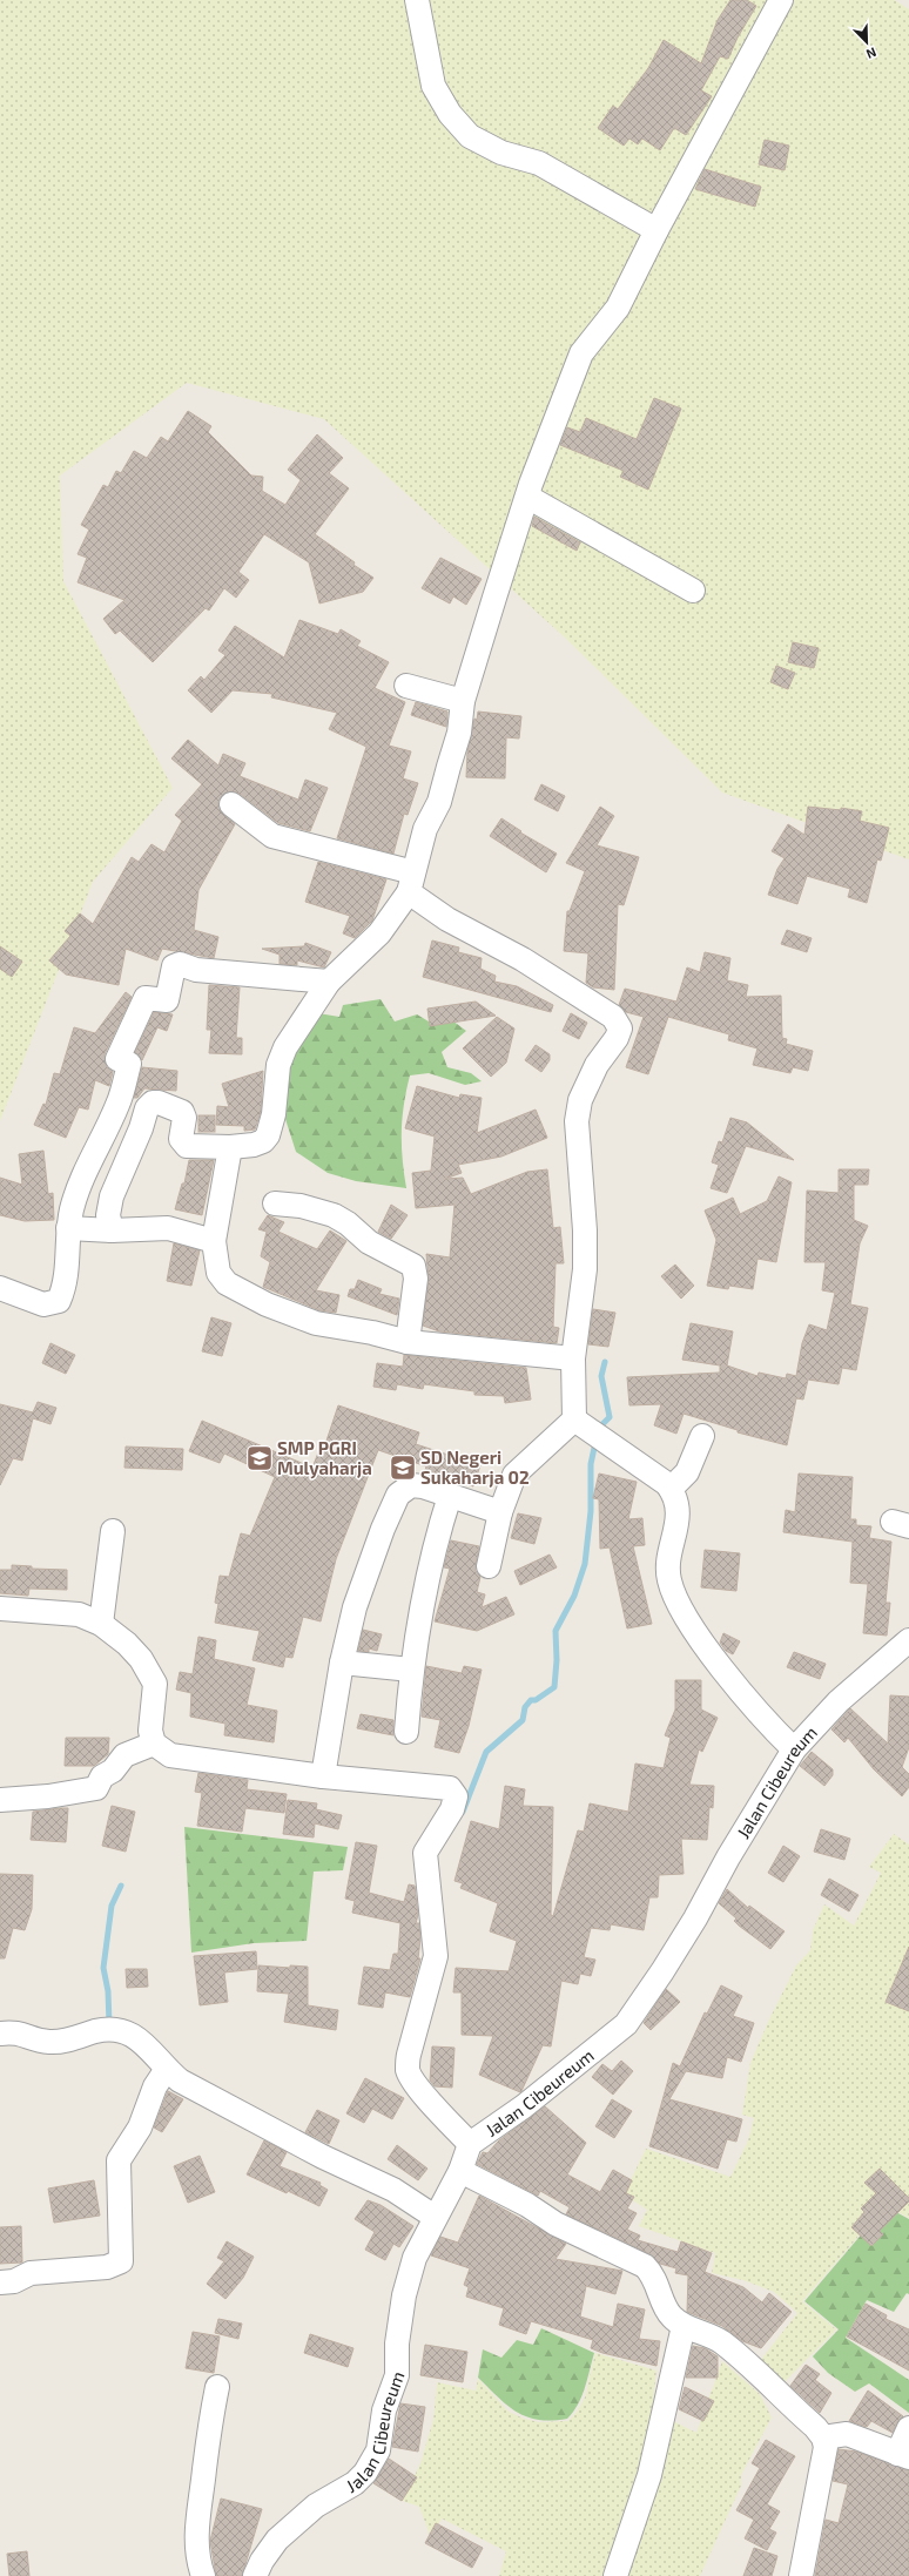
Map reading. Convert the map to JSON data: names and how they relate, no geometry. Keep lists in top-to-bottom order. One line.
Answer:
{"streets":{"street":["Jalan Cibeureum"]},"places":{"school or university":["SMP PGRI Mulyaharja","SD Negeri Sukaharja 02"]},"north":"bottom right"}
